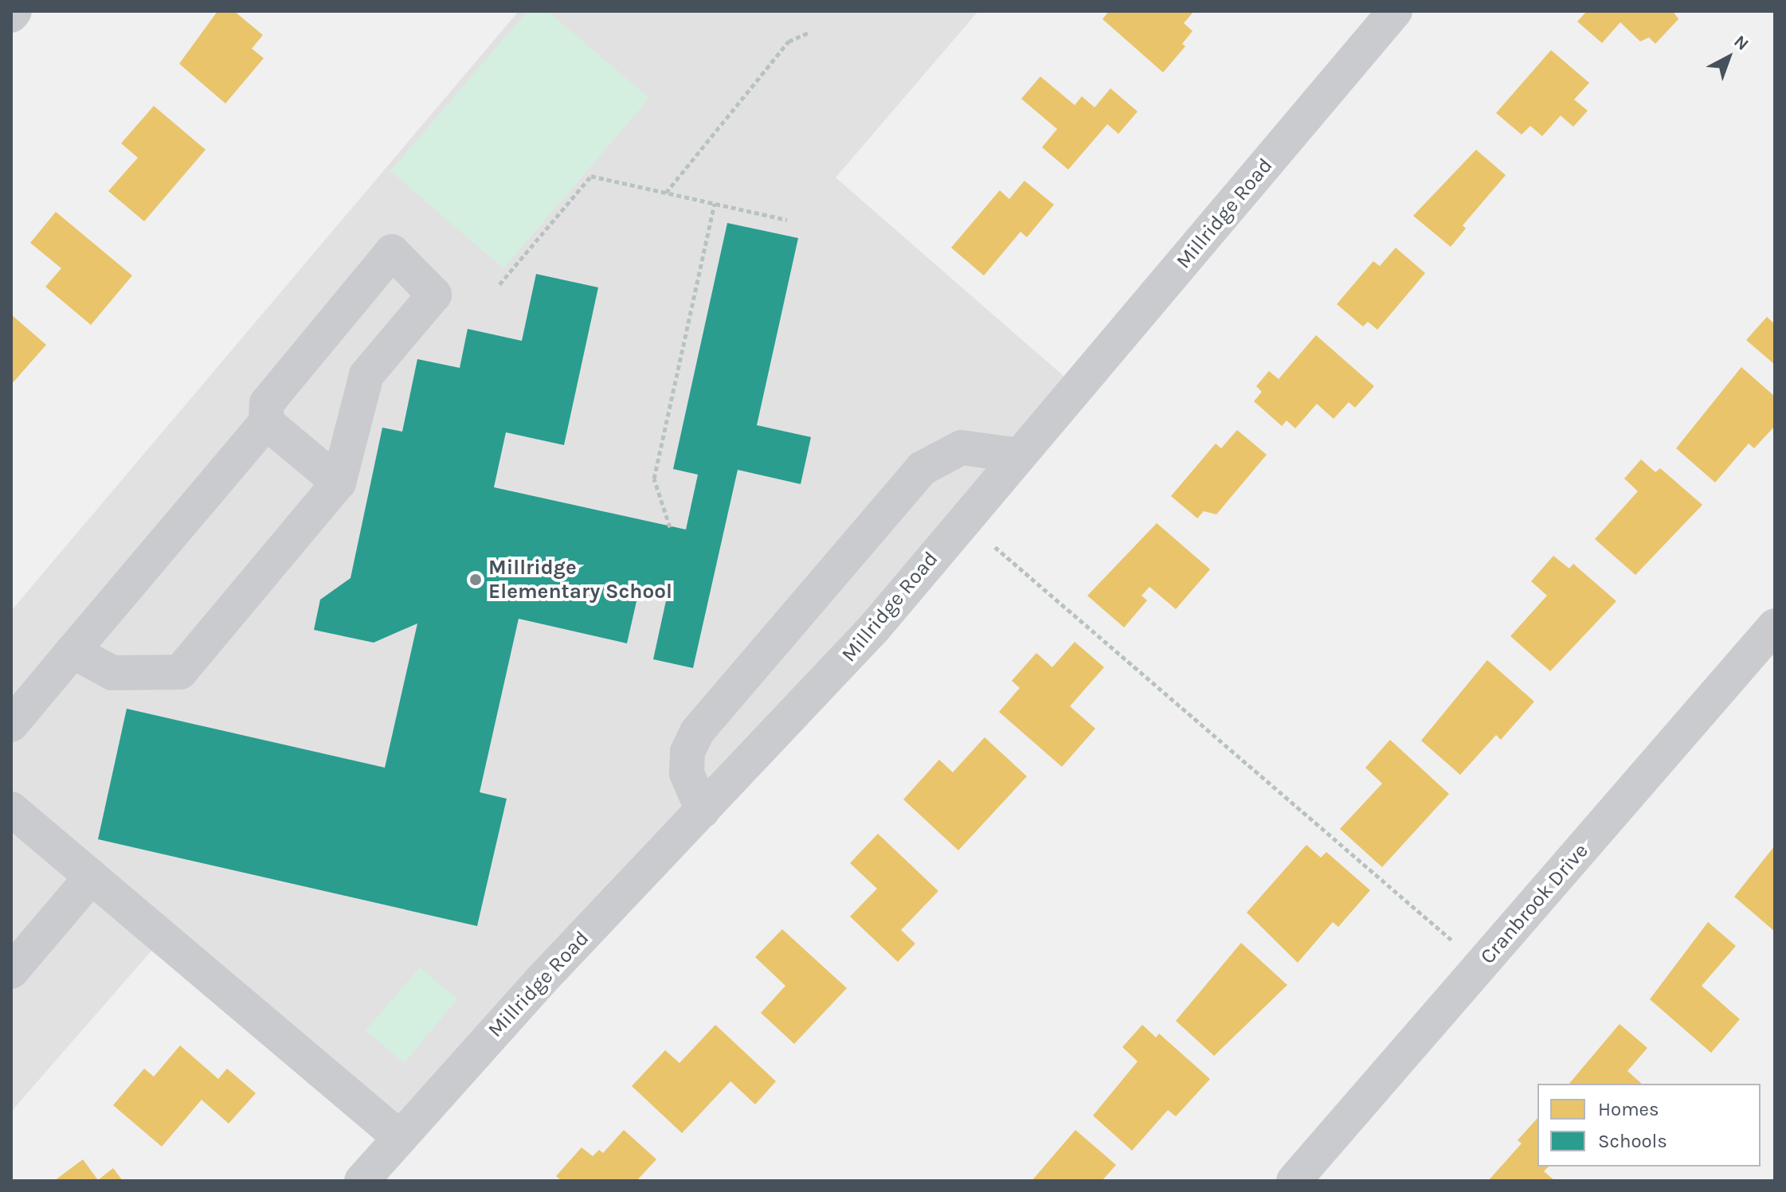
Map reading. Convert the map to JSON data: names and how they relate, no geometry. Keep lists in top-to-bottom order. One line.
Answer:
{"streets":{"street":["Millridge Road","Cranbrook Drive"]},"places":["Millridge Elementary School"],"legend":["Homes","Schools"],"north":"top right"}
